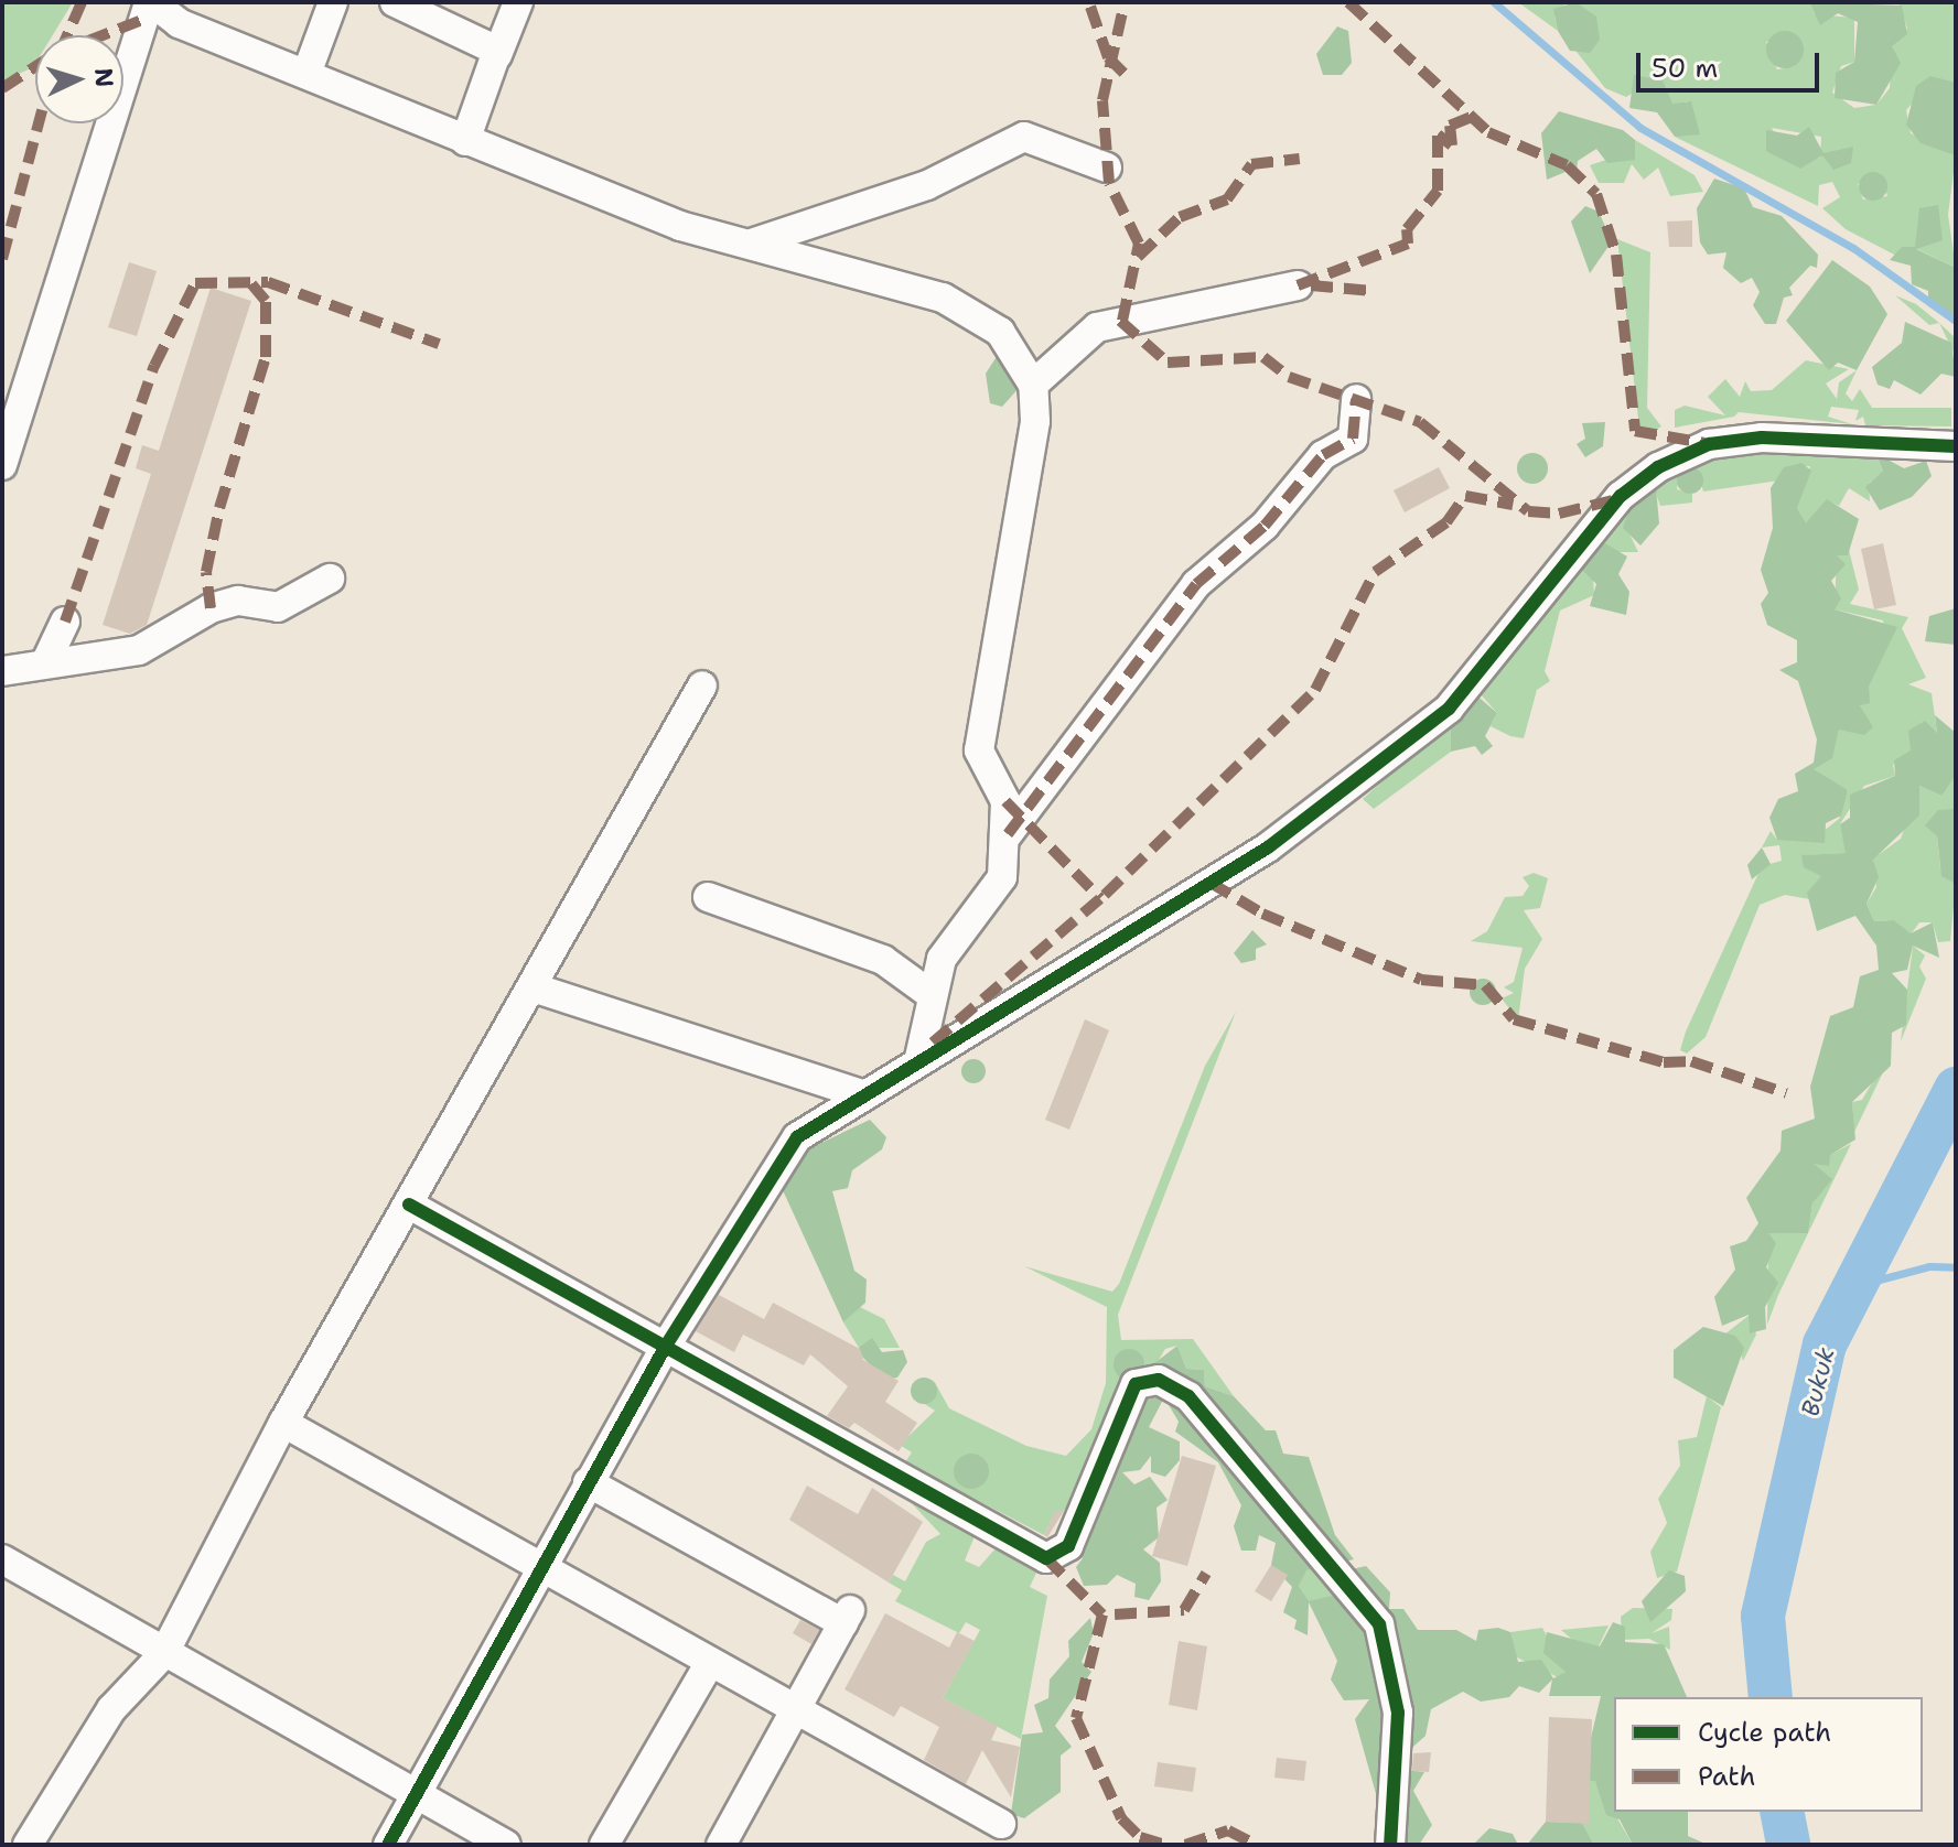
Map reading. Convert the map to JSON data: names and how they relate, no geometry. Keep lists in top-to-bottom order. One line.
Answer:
{"water":["Bukuk"],"legend":["Cycle path","Path"],"scale_bar":"50 m","north":"right"}
